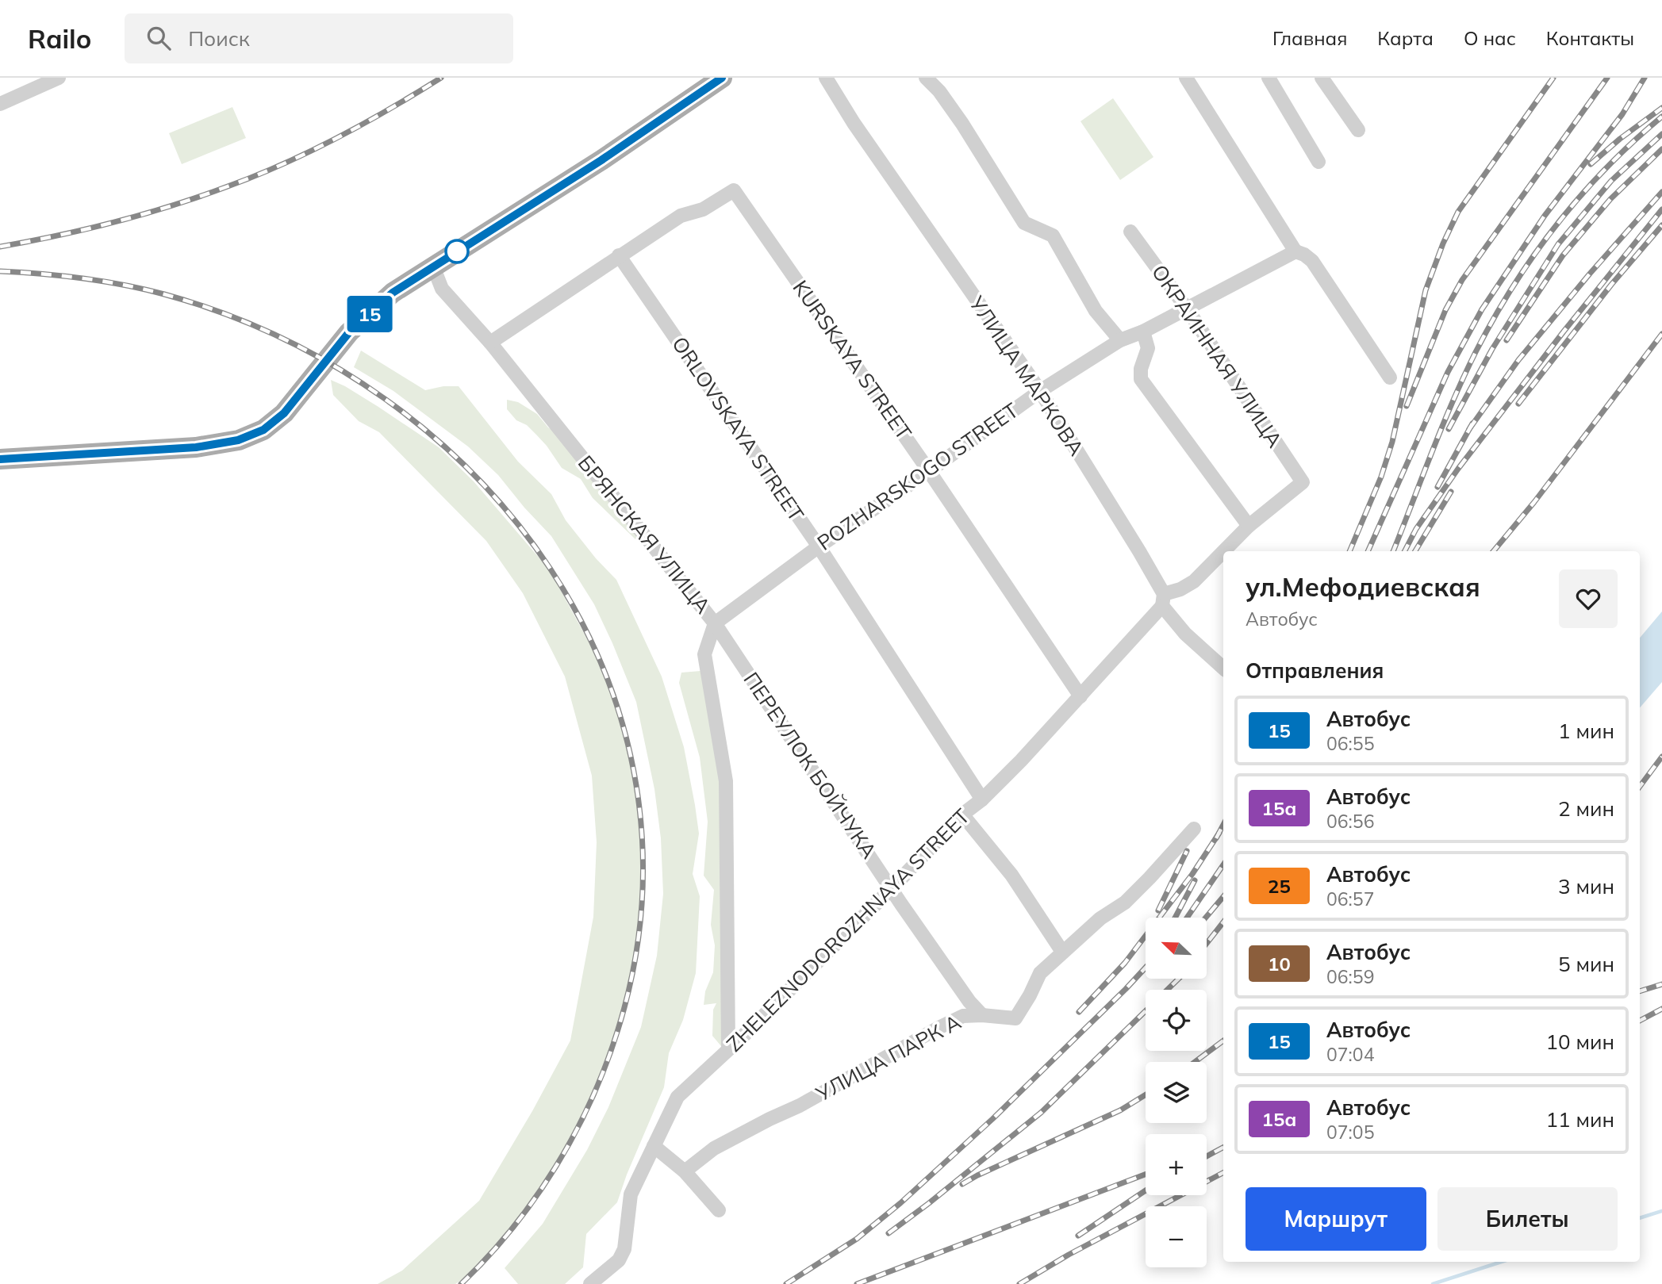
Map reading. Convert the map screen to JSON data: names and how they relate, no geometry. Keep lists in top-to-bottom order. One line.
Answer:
{"streets":{"street":["ОКРАИННАЯ УЛИЦА","KURSKAYA STREET","УЛИЦА МАРКОВА","ORLOVSKAYA STREET","POZHARSKOGO STREET","БРЯНСКАЯ УЛИЦА","ПЕРЕУЛОК БОЙЧУКА","ZHELEZNODOROZHNAYA STREET","УЛИЦА ПАРК А"]},"crossings":[["ОКРАИННАЯ УЛИЦА","POZHARSKOGO STREET"],["ОКРАИННАЯ УЛИЦА","ZHELEZNODOROZHNAYA STREET"],["KURSKAYA STREET","ORLOVSKAYA STREET"],["KURSKAYA STREET","POZHARSKOGO STREET"],["KURSKAYA STREET","ZHELEZNODOROZHNAYA STREET"],["УЛИЦА МАРКОВА","POZHARSKOGO STREET"],["УЛИЦА МАРКОВА","ZHELEZNODOROZHNAYA STREET"],["ORLOVSKAYA STREET","POZHARSKOGO STREET"],["ORLOVSKAYA STREET","ZHELEZNODOROZHNAYA STREET"],["POZHARSKOGO STREET","БРЯНСКАЯ УЛИЦА"],["POZHARSKOGO STREET","ПЕРЕУЛОК БОЙЧУКА"],["БРЯНСКАЯ УЛИЦА","ПЕРЕУЛОК БОЙЧУКА"],["БРЯНСКАЯ УЛИЦА","ZHELEZNODOROZHNAYA STREET"],["ПЕРЕУЛОК БОЙЧУКА","ZHELEZNODOROZHNAYA STREET"],["ПЕРЕУЛОК БОЙЧУКА","УЛИЦА ПАРК А"]],"lines":["bus line 15"],"north":"top left","page":{"header":"Railo","search":"Поиск","nav":["Главная","Карта","О нас","Контакты"],"on_map":"15","heading":[["ул.Мефодиевская","Автобус"],"Отправления"],"list":[{"mark":"15","name":"Автобус","note":"06:55","value":"1 мин"},{"mark":"15а","name":"Автобус","note":"06:56","value":"2 мин"},{"mark":"25","name":"Автобус","note":"06:57","value":"3 мин"},{"mark":"10","name":"Автобус","note":"06:59","value":"5 мин"},{"mark":"15","name":"Автобус","note":"07:04","value":"10 мин"},{"mark":"15а","name":"Автобус","note":"07:05","value":"11 мин"}],"map_buttons":["+","−"],"buttons":["Маршрут","Билеты"]}}
